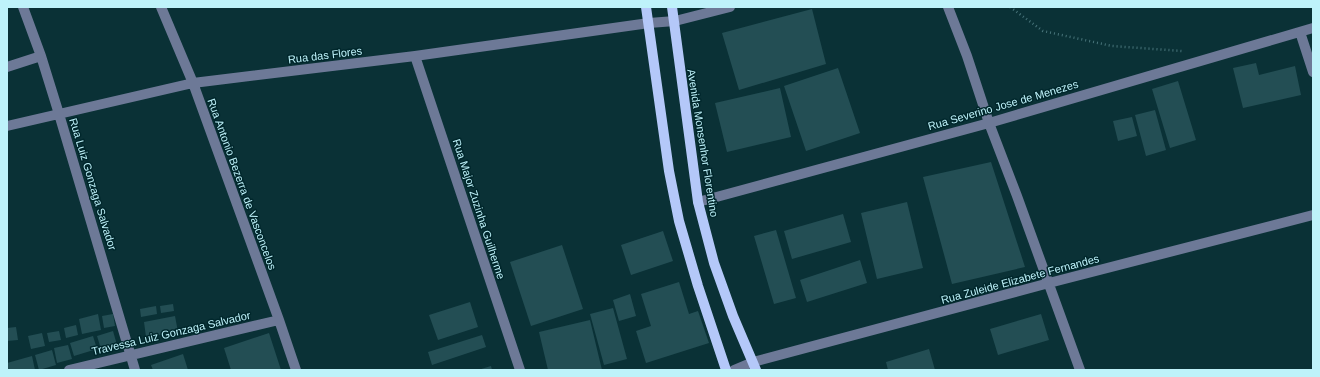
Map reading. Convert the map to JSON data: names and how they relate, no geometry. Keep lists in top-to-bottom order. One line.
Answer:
{"streets":{"main road":["Avenida Monsenhor Florentino"],"street":["Rua das Flores","Rua Severino Jose de Menezes","Rua Luiz Gonzaga Salvador","Rua Antonio Bezerra de Vasconcelos","Rua Major Zuzinha Guilherme","Rua Zuleide Elizabete Fernandes","Travessa Luiz Gonzaga Salvador"]},"crossings":[["Rua das Flores","Avenida Monsenhor Florentino"],["Rua das Flores","Rua Luiz Gonzaga Salvador"],["Rua das Flores","Rua Antonio Bezerra de Vasconcelos"],["Rua das Flores","Rua Major Zuzinha Guilherme"],["Rua Severino Jose de Menezes","Avenida Monsenhor Florentino"],["Avenida Monsenhor Florentino","Rua Zuleide Elizabete Fernandes"],["Rua Luiz Gonzaga Salvador","Travessa Luiz Gonzaga Salvador"],["Rua Antonio Bezerra de Vasconcelos","Travessa Luiz Gonzaga Salvador"]]}
